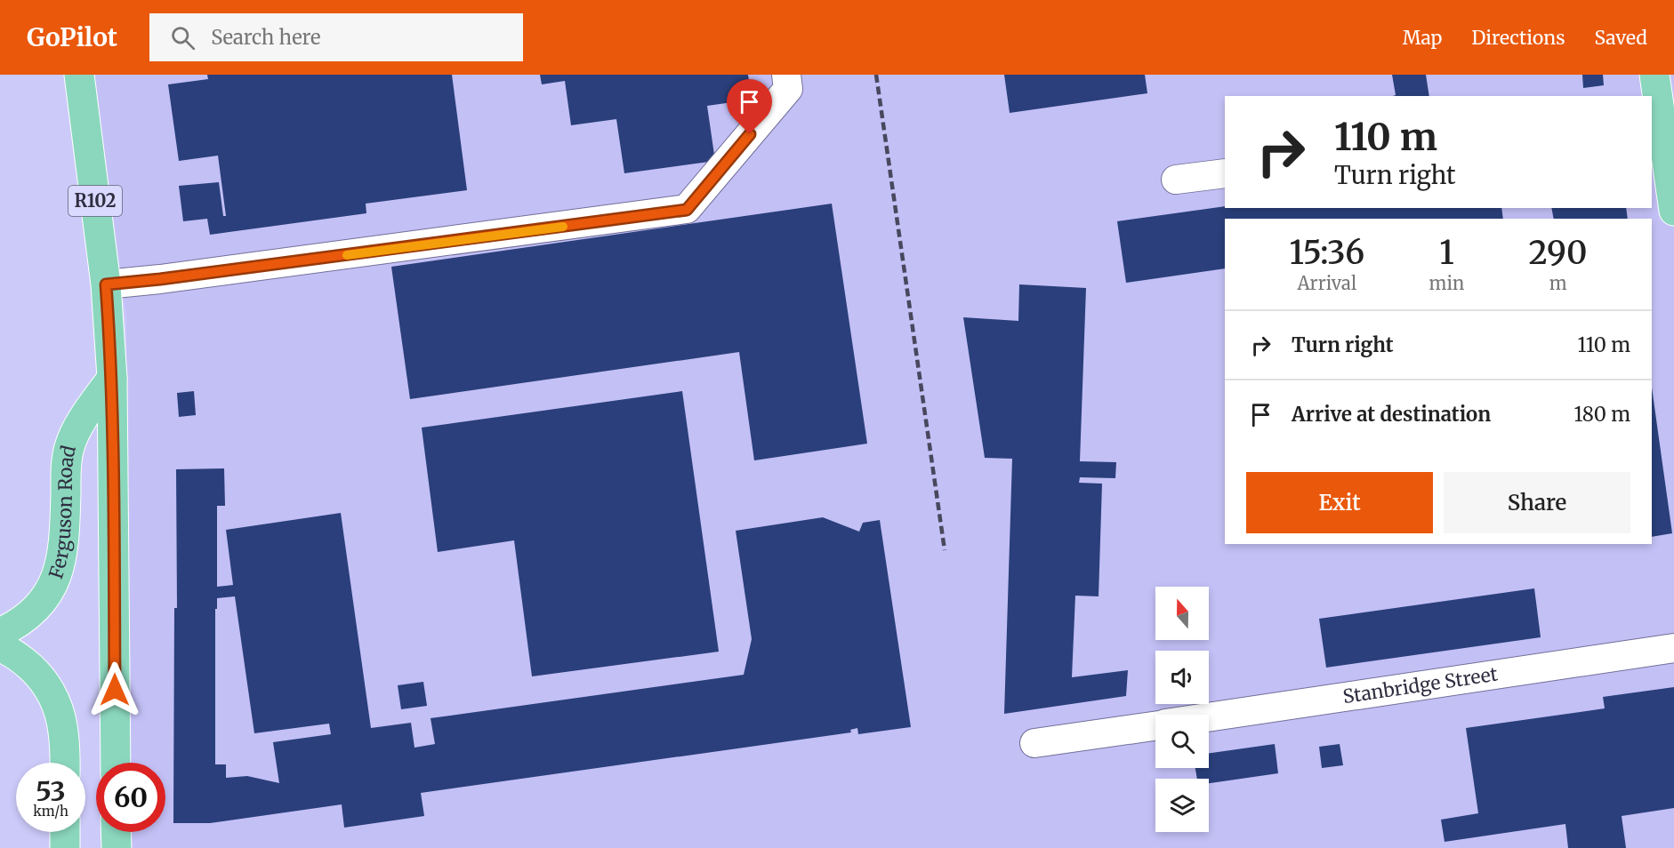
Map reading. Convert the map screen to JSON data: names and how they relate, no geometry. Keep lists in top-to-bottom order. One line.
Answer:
{"streets":{"main road":["R102","Ferguson Road"],"street":["Stanbridge Street"]},"crossings":[["R102","Ferguson Road"]],"north":"top","page":{"header":"GoPilot","search":"Search here","nav":["Map","Directions","Saved"],"turn":["110 m","Turn right"],"eta":["15:36","Arrival","1","min","290","m"],"list":[{"name":"Turn right","value":"110 m"},{"name":"Arrive at destination","value":"180 m"}],"buttons":["Exit","Share"],"speed":"53 km/h","limit":"60"}}
